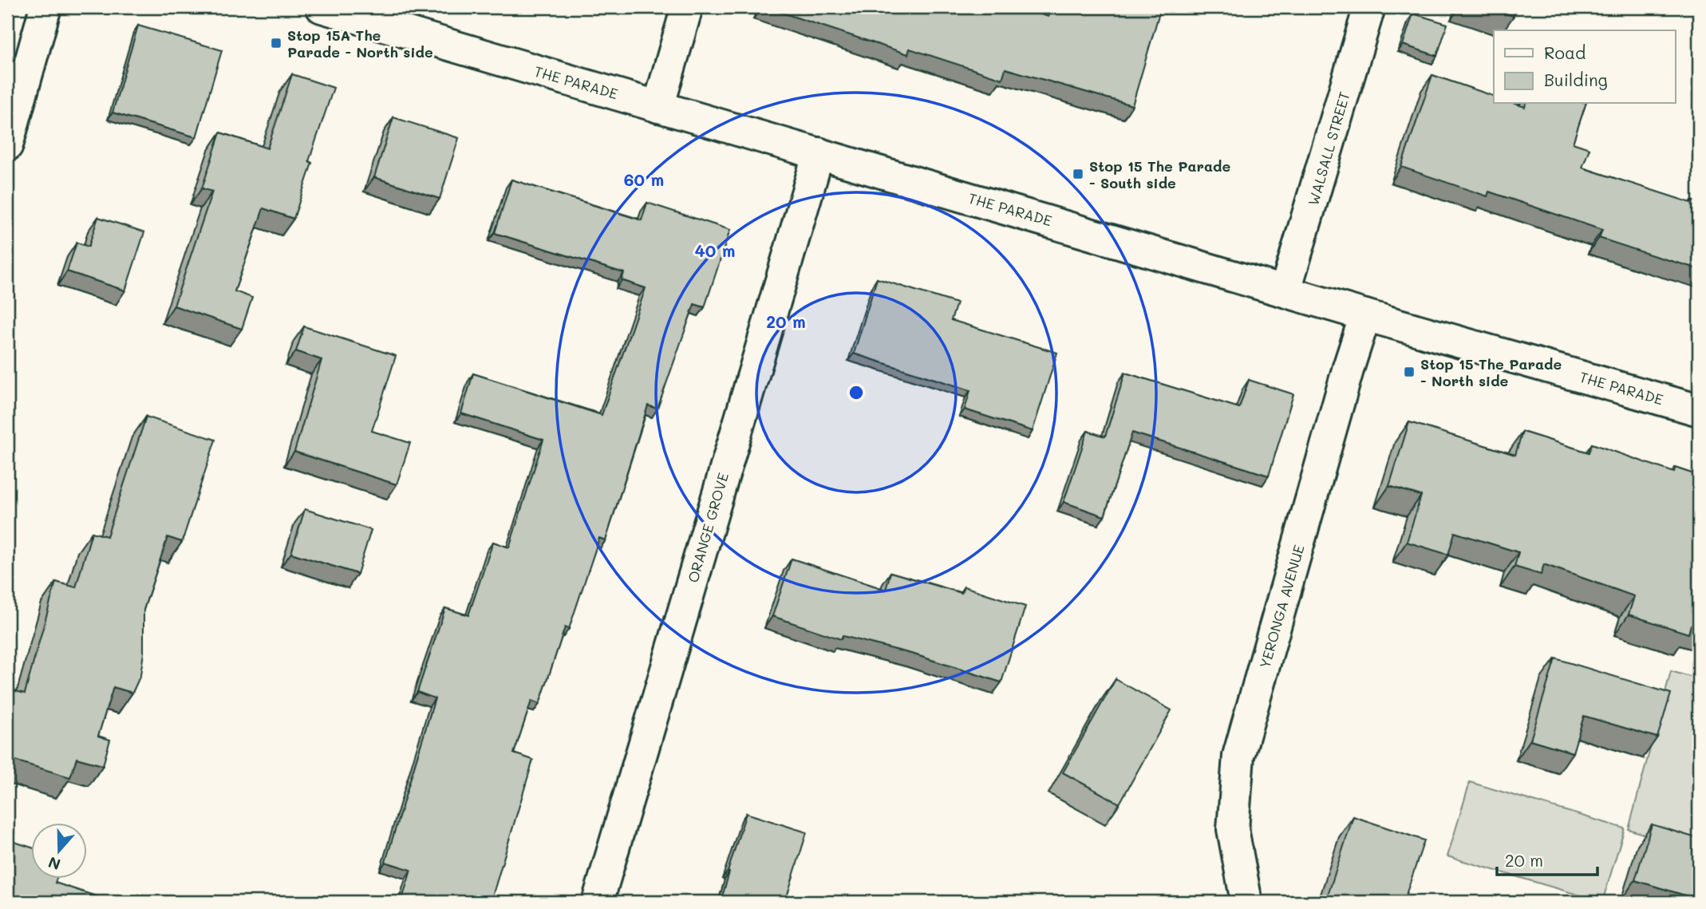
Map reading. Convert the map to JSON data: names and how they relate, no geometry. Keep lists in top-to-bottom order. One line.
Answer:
{"streets":{"street":["THE PARADE","WALSALL STREET","ORANGE GROVE","YERONGA AVENUE"]},"crossings":[["THE PARADE","WALSALL STREET"],["THE PARADE","ORANGE GROVE"],["THE PARADE","YERONGA AVENUE"]],"places":{"transit":["Stop 15A The Parade - North side","Stop 15 The Parade - South side","Stop 15 The Parade - North side"]},"legend":["Road","Building"],"scale_bar":"20 m","north":"bottom","rings":["60 m","40 m","20 m"]}
